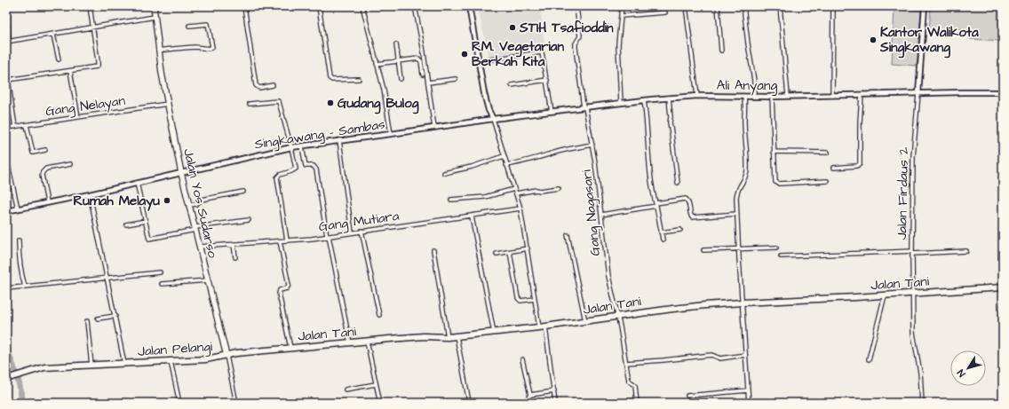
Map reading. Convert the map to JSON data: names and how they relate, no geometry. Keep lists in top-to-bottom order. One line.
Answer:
{"streets":{"highway":["Jalan Tani","Jalan Pelangi"],"main road":["Jalan Yos Sudarso"],"street":["Ali Anyang","Gang Nelayan","Singkawang - Sambas","Jalan Firdaus 2","Gang Nagasari","Gang Mutiara"]},"crossings":[["Ali Anyang","Singkawang - Sambas"],["Ali Anyang","Jalan Firdaus 2"],["Ali Anyang","Gang Nagasari"],["Gang Nelayan","Jalan Yos Sudarso"],["Singkawang - Sambas","Jalan Yos Sudarso"],["Jalan Firdaus 2","Jalan Tani"],["Jalan Yos Sudarso","Gang Mutiara"],["Jalan Yos Sudarso","Jalan Tani"],["Jalan Yos Sudarso","Jalan Pelangi"],["Gang Nagasari","Jalan Tani"],["Jalan Tani","Jalan Pelangi"]],"places":["STIH Tsafioddin","Kantor Walikota Singkawang","RM. Vegetarian Berkah Kita","Gudang Bulog","Rumah Melayu"],"north":"bottom left"}
